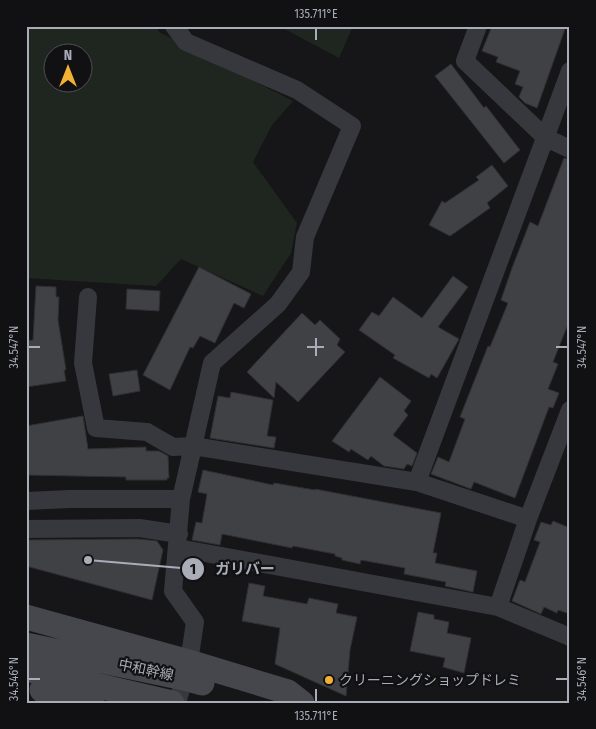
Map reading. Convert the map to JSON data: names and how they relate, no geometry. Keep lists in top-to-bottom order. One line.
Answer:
{"streets":{"main road":["中和幹線"]},"places":["ガリバー","クリーニングショップドレミ"],"north":"top","coordinates":["135.711°E","34.547°N","34.546°N"]}
